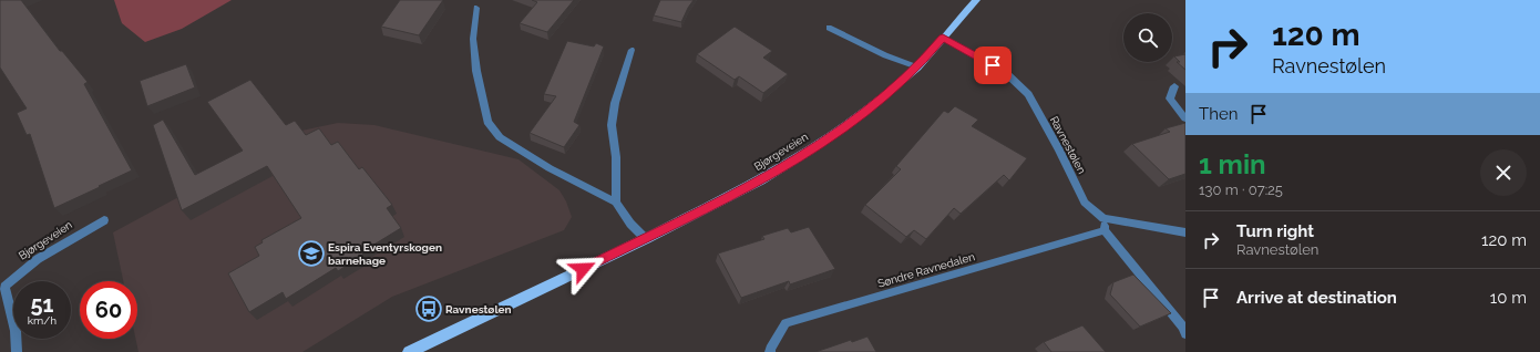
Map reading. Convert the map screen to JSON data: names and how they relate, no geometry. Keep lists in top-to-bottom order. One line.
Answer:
{"streets":{"main road":["Bjørgeveien"],"street":["Ravnestølen","Søndre Ravnedalen"]},"crossings":[["Ravnestølen","Bjørgeveien"]],"places":{"school or university":["Espira Eventyrskogen barnehage"],"bus stop":["Ravnestølen"]},"page":{"turn":["120 m","Ravnestølen"],"then":"Then","heading":["1 min","130 m · 07:25"],"list":[{"name":"Turn right","note":"Ravnestølen","value":"120 m"},{"name":"Arrive at destination","value":"10 m"}],"speed":"51 km/h","limit":"60"}}
